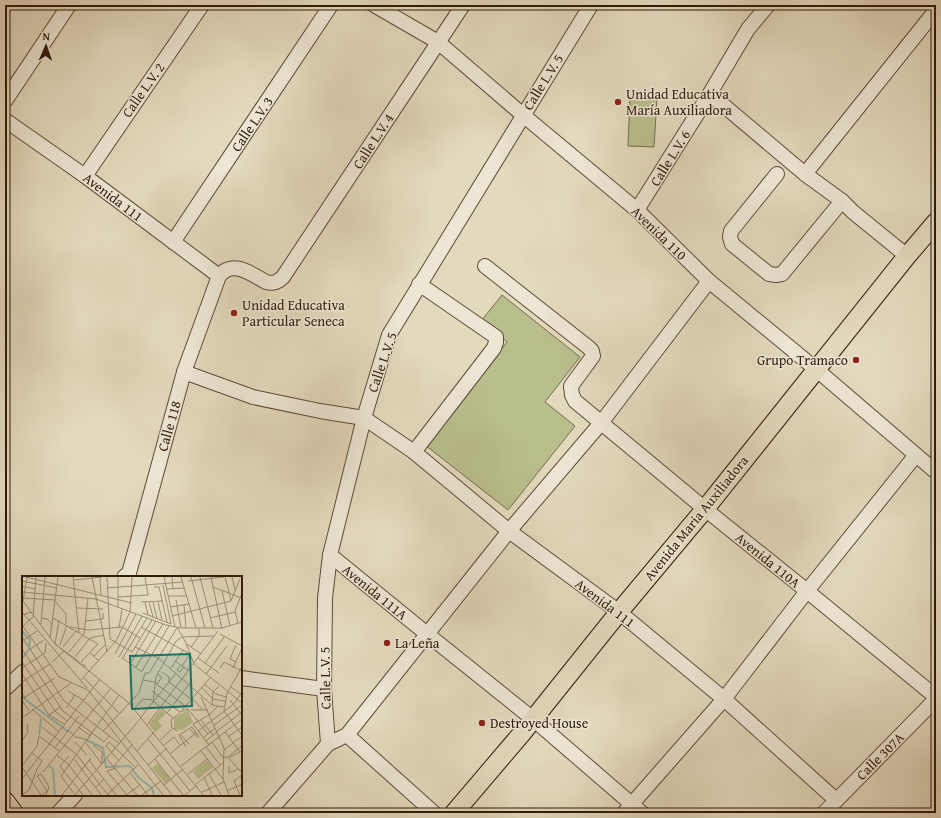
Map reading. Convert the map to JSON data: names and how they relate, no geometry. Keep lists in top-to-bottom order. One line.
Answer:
{"streets":{"main road":["Avenida Maria Auxiliadora"],"street":["Calle L.V. 5","Calle L.V. 2","Calle L.V. 3","Calle L.V. 4","Calle L.V. 6","Avenida 111","Avenida 110","Calle 118","Avenida 110A","Avenida 111A","Calle 307A"]},"crossings":[["Calle L.V. 5","Avenida 111"],["Calle L.V. 5","Avenida 110"],["Calle L.V. 5","Avenida 111A"],["Calle L.V. 2","Avenida 111"],["Calle L.V. 3","Avenida 111"],["Calle L.V. 4","Avenida 111"],["Calle L.V. 4","Avenida 110"],["Calle L.V. 4","Calle 118"],["Calle L.V. 6","Avenida 110"],["Avenida 111","Calle 118"],["Avenida 111","Avenida Maria Auxiliadora"],["Avenida 111","Calle 307A"],["Avenida 110","Avenida Maria Auxiliadora"],["Avenida Maria Auxiliadora","Avenida 110A"],["Avenida Maria Auxiliadora","Avenida 111A"],["Avenida 110A","Calle 307A"]],"places":["Unidad Educativa María Auxiliadora","Unidad Educativa Particular Seneca","Grupo Tramaco","La Leña","Destroyed House"],"north":"top"}
